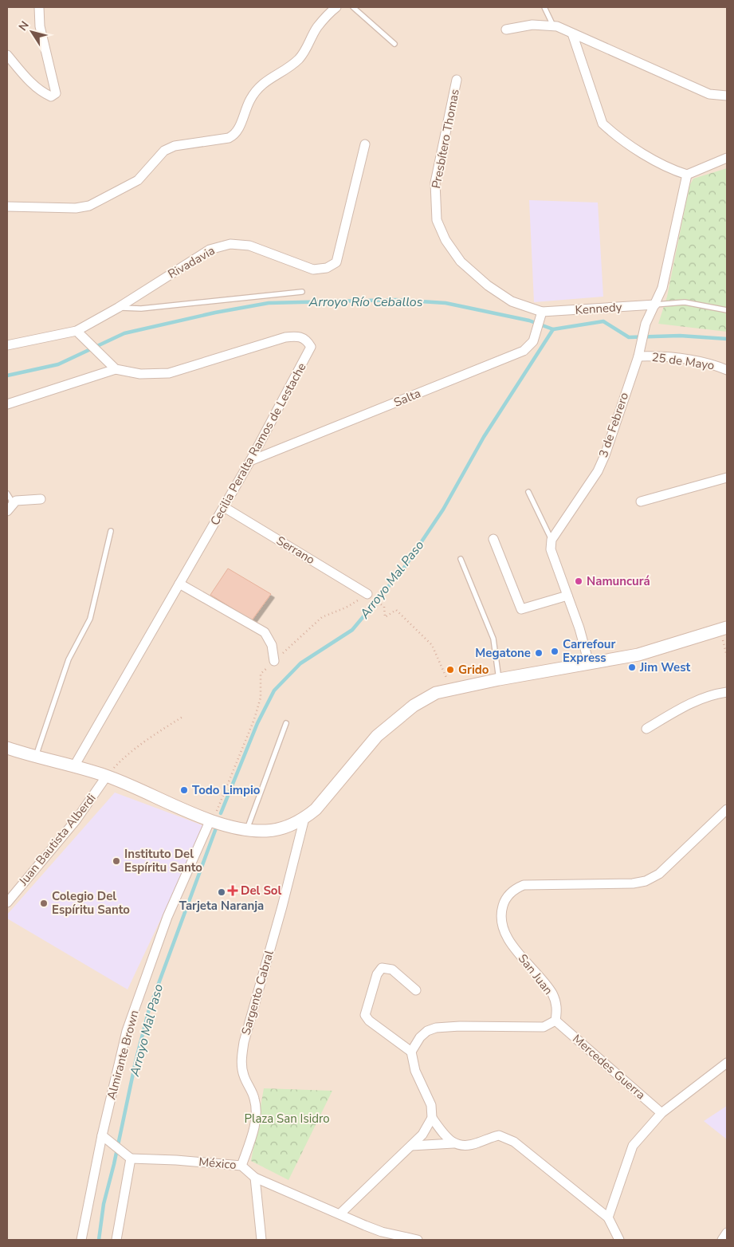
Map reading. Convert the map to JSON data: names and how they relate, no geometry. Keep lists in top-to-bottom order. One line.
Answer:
{"streets":{"street":["Presbítero Thomas","Rivadavia","Kennedy","25 de Mayo","Salta","3 de Febrero","Cecilia Peralta Ramos de Lestache","Serrano","Juan Bautista Alberdi","San Juan","Sargento Cabral","Almirante Brown","Mercedes Guerra","México"]},"crossings":[["Presbítero Thomas","Kennedy"],["Presbítero Thomas","Salta"],["Kennedy","Salta"],["Kennedy","3 de Febrero"],["25 de Mayo","3 de Febrero"],["Salta","Cecilia Peralta Ramos de Lestache"],["Cecilia Peralta Ramos de Lestache","Serrano"],["San Juan","Mercedes Guerra"],["Sargento Cabral","México"]],"water":["Arroyo Río Ceballos","Arroyo Mal Paso"],"parks":["Plaza San Isidro"],"places":{"other":["Namuncurá","Carrefour Express","Megatone","Jim West","Grido","Todo Limpio","Instituto Del Espíritu Santo","Tarjeta Naranja","Colegio Del Espíritu Santo"],"health":["Del Sol"]},"north":"top left"}
